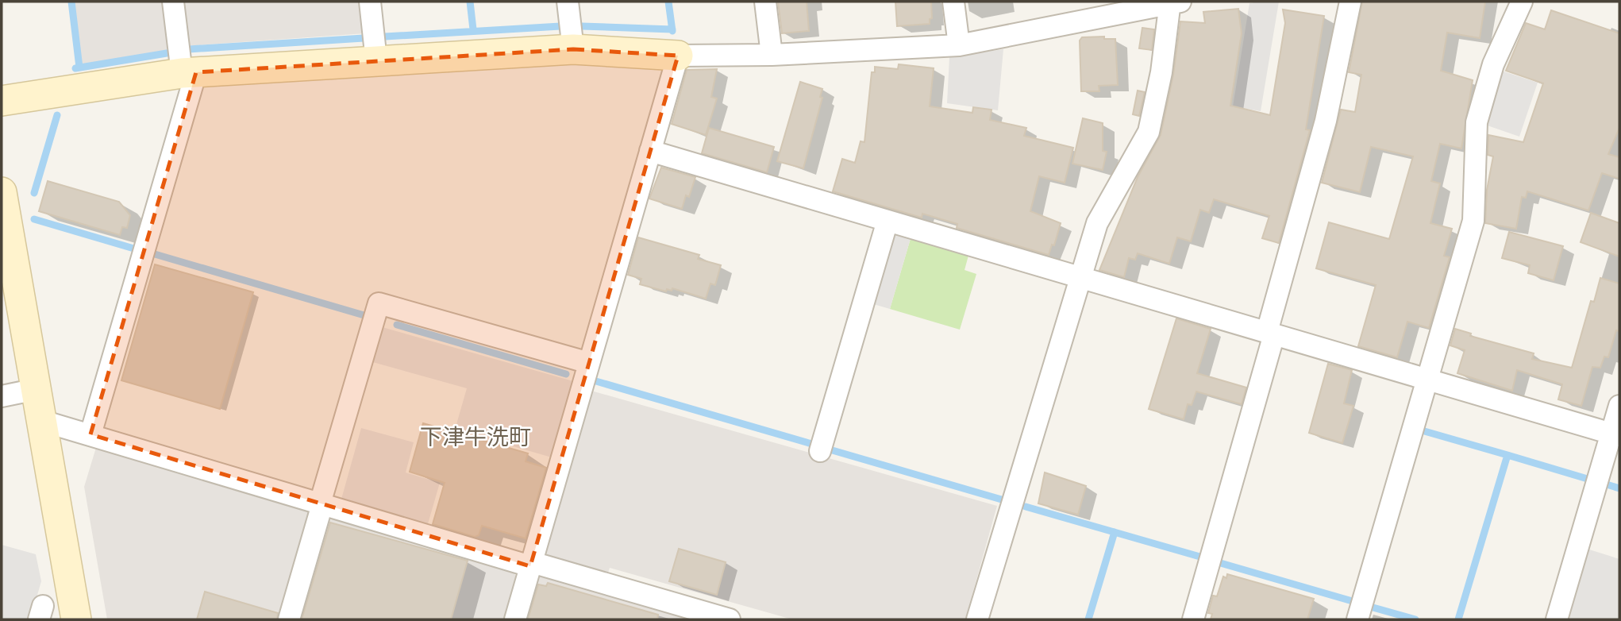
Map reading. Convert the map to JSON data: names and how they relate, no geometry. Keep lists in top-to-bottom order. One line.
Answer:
{"districts":["下津牛洗町"]}
